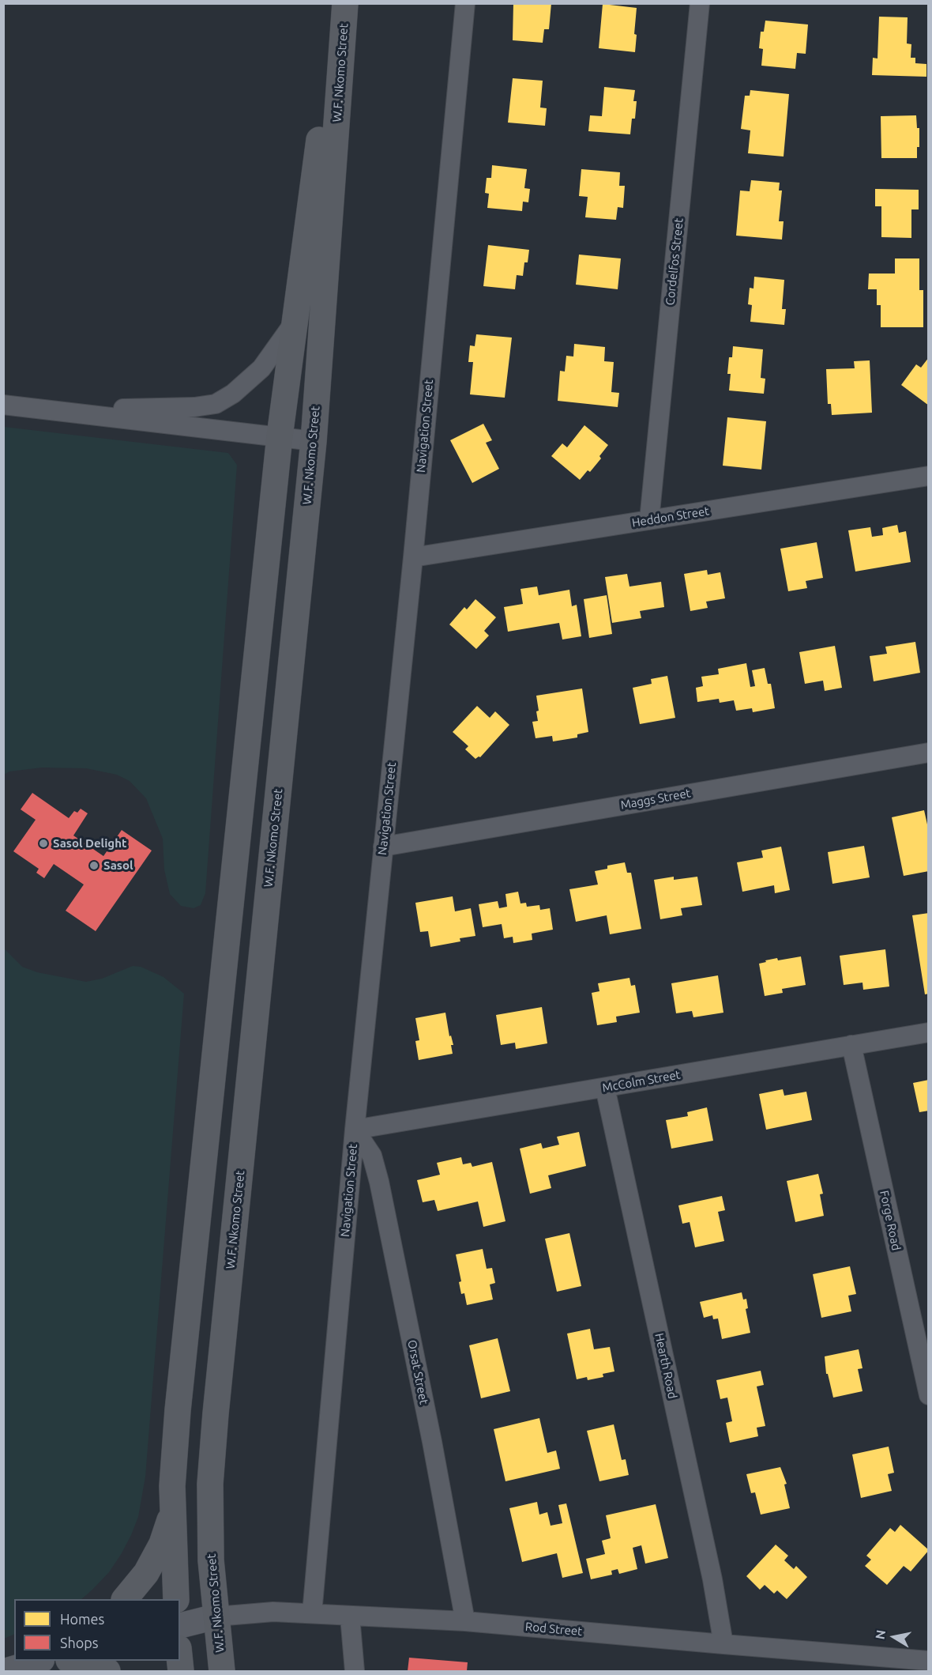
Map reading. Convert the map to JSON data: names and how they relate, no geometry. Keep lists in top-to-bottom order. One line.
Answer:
{"streets":{"main road":["W.F. Nkomo Street"],"street":["Cordelfos Street","Navigation Street","Heddon Street","Maggs Street","McColm Street","Forge Road","Hearth Road","Orsat Street","Rod Street"]},"crossings":[["W.F. Nkomo Street","Rod Street"],["Cordelfos Street","Heddon Street"],["Navigation Street","Heddon Street"],["Navigation Street","Maggs Street"],["Navigation Street","McColm Street"],["Navigation Street","Orsat Street"],["Navigation Street","Rod Street"],["McColm Street","Forge Road"],["McColm Street","Hearth Road"],["McColm Street","Orsat Street"],["Hearth Road","Rod Street"],["Orsat Street","Rod Street"]],"places":["Sasol Delight","Sasol"],"legend":["Homes","Shops"],"north":"left"}
